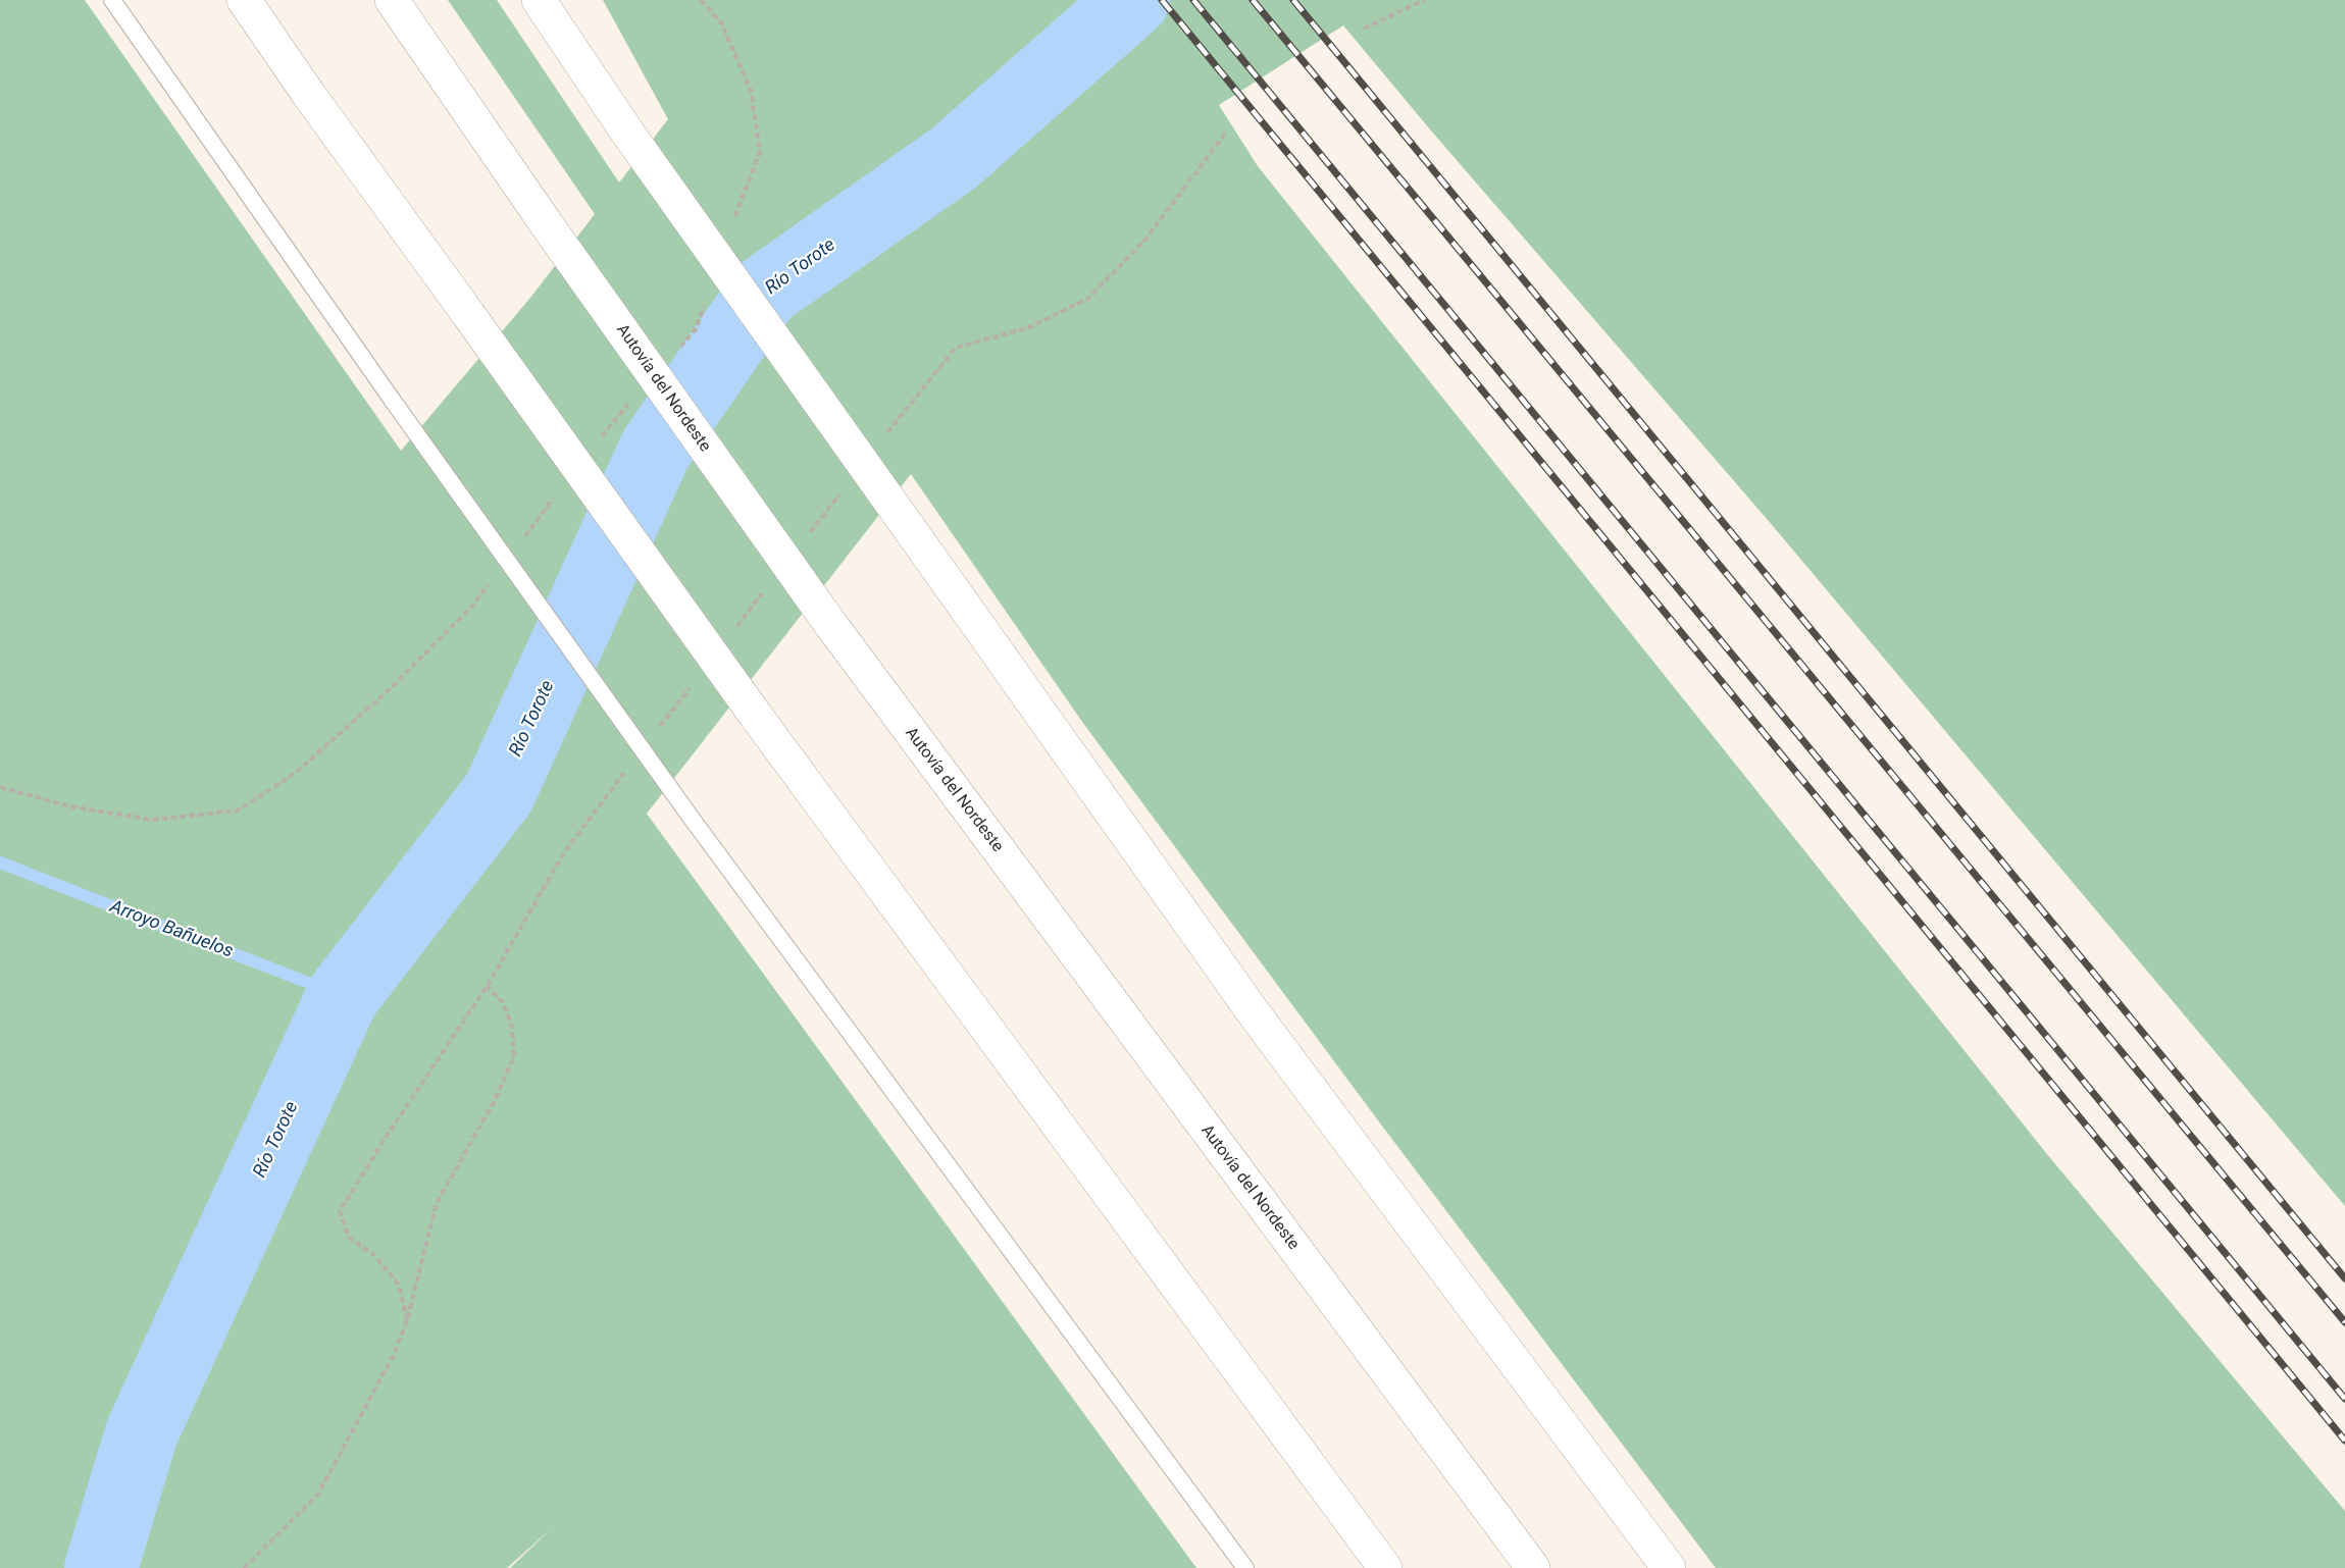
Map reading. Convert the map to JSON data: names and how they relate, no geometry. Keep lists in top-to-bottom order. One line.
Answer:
{"streets":{"main road":["Autovía del Nordeste"]},"water":["Río Torote","Arroyo Bañuelos"]}
